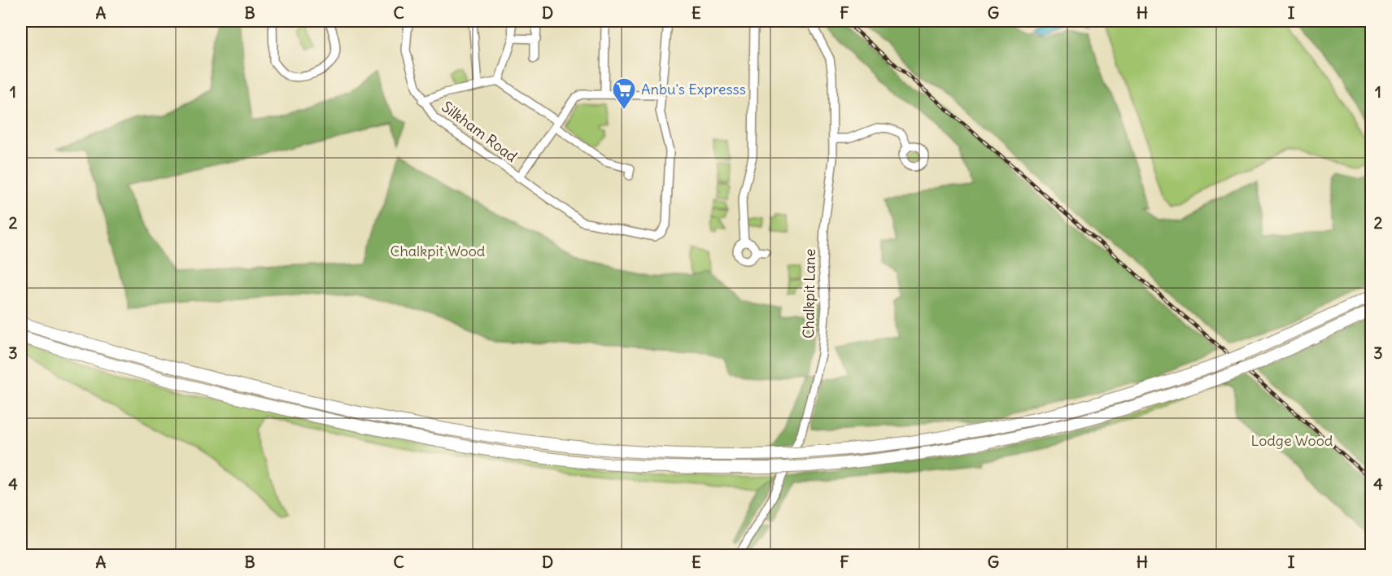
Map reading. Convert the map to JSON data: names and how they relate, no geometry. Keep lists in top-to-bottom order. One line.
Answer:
{"streets":{"street":["Silkham Road","Chalkpit Lane"]},"parks":["Chalkpit Wood","Lodge Wood"],"places":{"supermarket":["Anbu's Expresss"]},"grid":{"columns":["A","B","C","D","E","F","G","H","I"],"rows":["1","2","3","4"]}}
